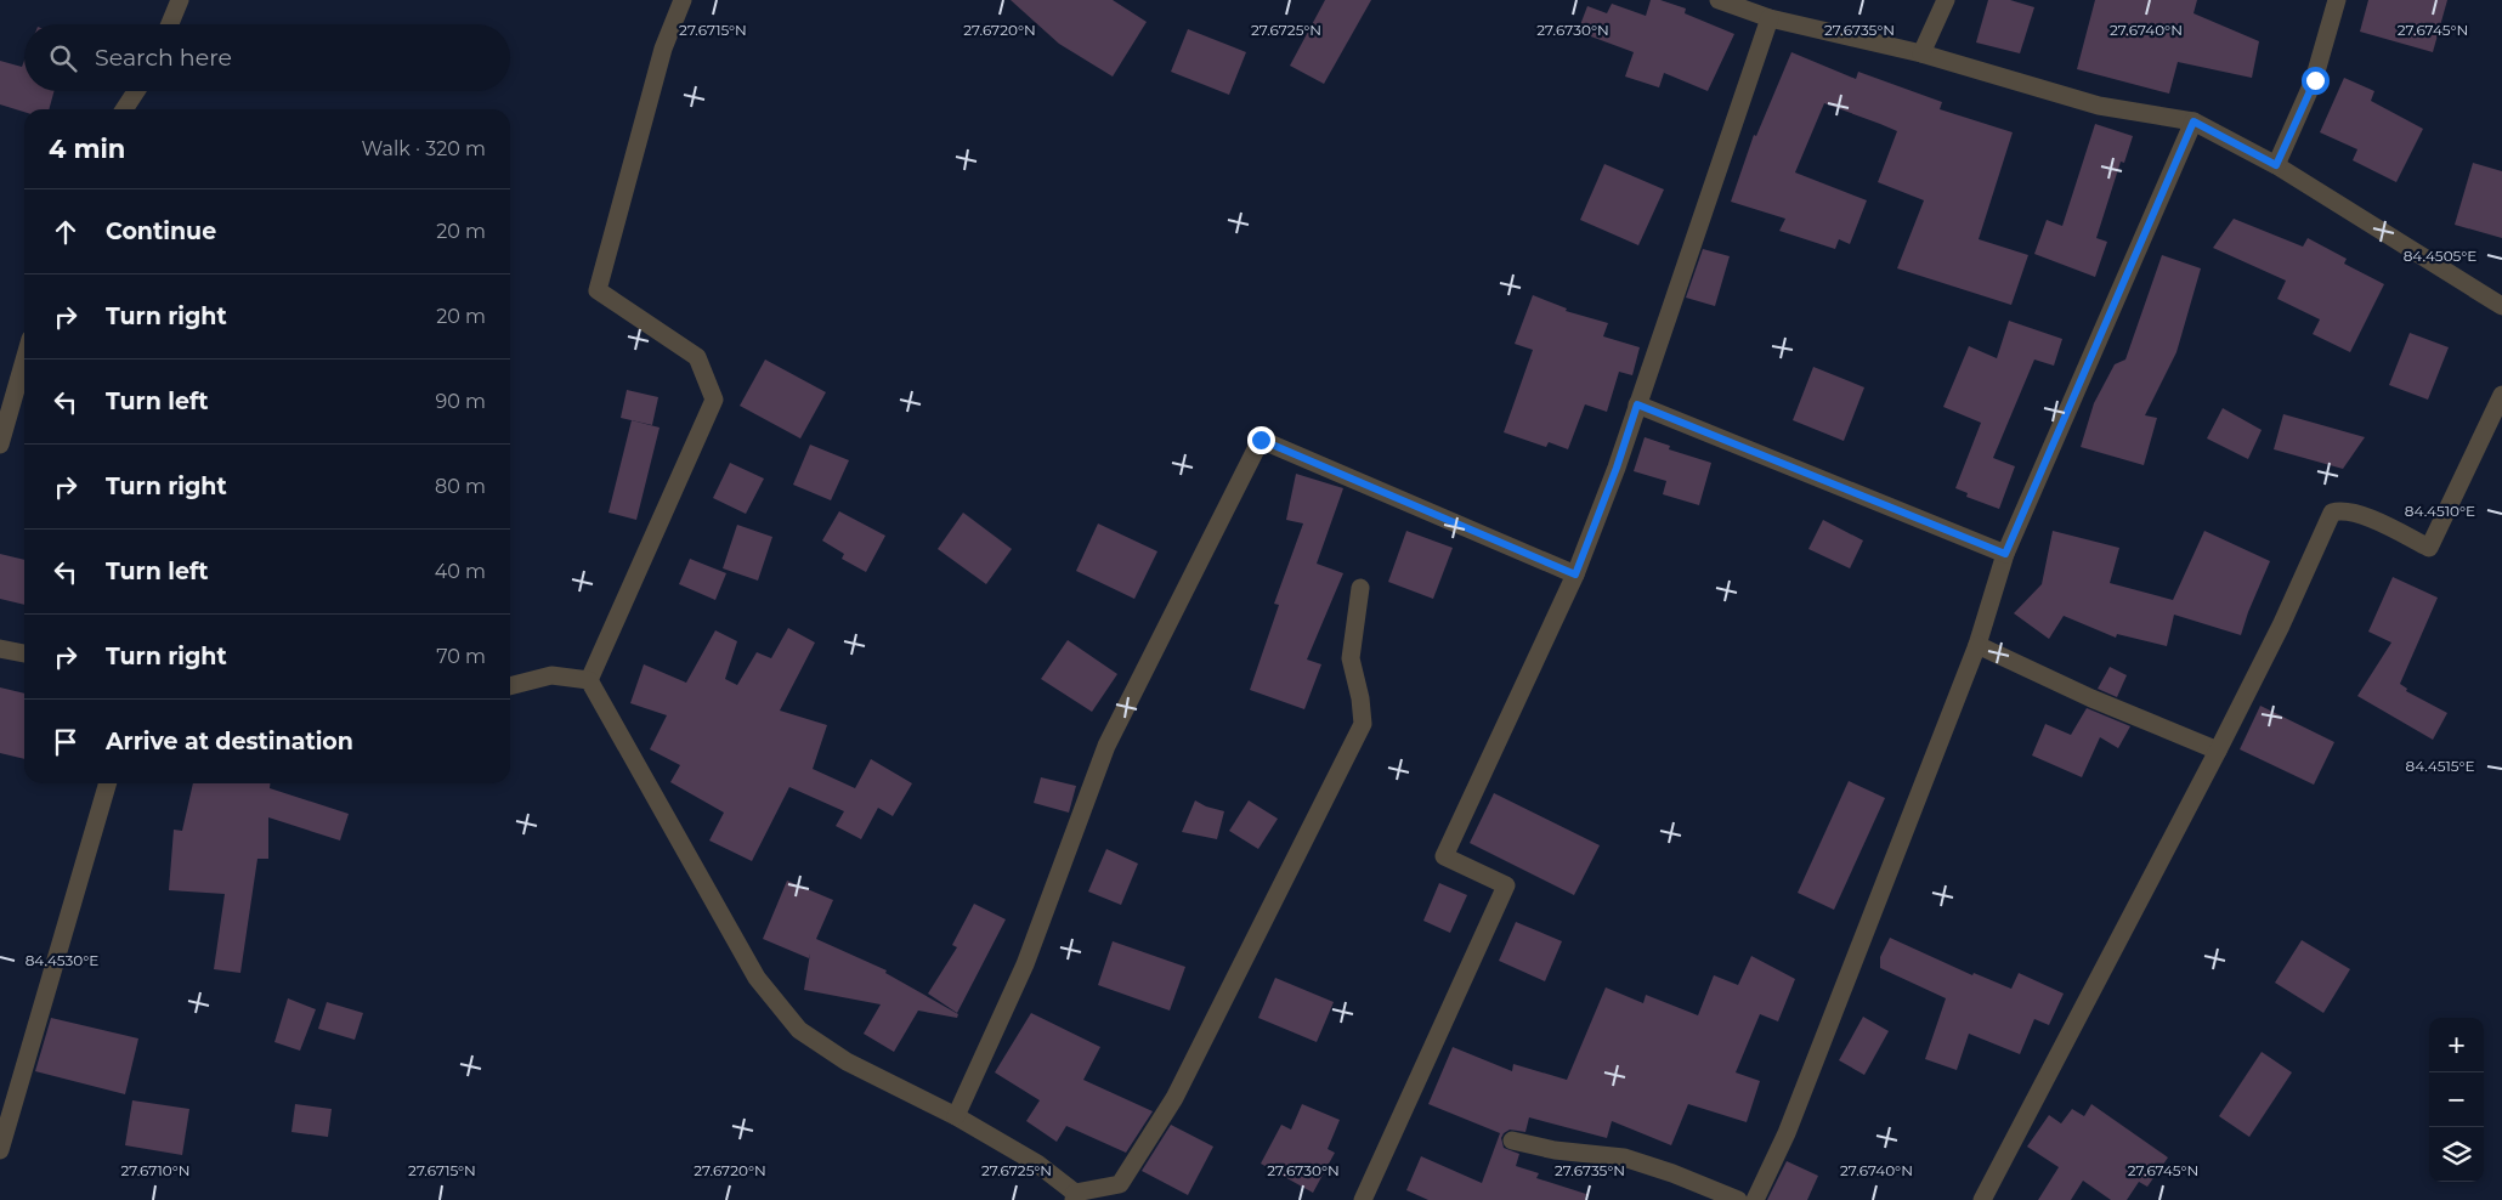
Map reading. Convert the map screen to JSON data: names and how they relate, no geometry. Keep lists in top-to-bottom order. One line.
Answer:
{"page":{"search":"Search here","heading":["4 min","Walk · 320 m"],"list":[["Continue","20 m"],["Turn right","20 m"],["Turn left","90 m"],["Turn right","80 m"],["Turn left","40 m"],["Turn right","70 m"],"Arrive at destination"],"map_buttons":["+","−"]},"coordinates":["27.6715°N","27.6720°N","27.6725°N","27.6730°N","27.6735°N","27.6740°N","27.6745°N","84.4505°E","84.4510°E","84.4515°E","84.4530°E","27.6710°N"]}
